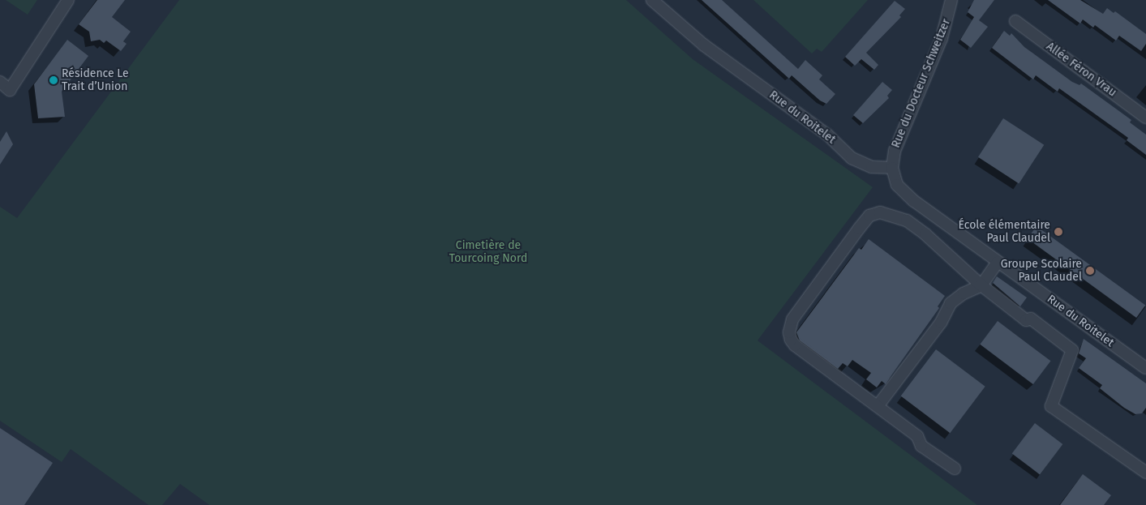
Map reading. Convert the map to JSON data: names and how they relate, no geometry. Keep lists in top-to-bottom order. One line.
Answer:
{"streets":{"street":["Allée Féron Vrau","Rue du Docteur Schweitzer","Rue du Roitelet"]},"crossings":[["Rue du Docteur Schweitzer","Rue du Roitelet"]],"parks":["Cimetière de Tourcoing Nord"],"places":["Résidence Le Trait d’Union","École élémentaire Paul Claudel","Groupe Scolaire Paul Claudel"]}
